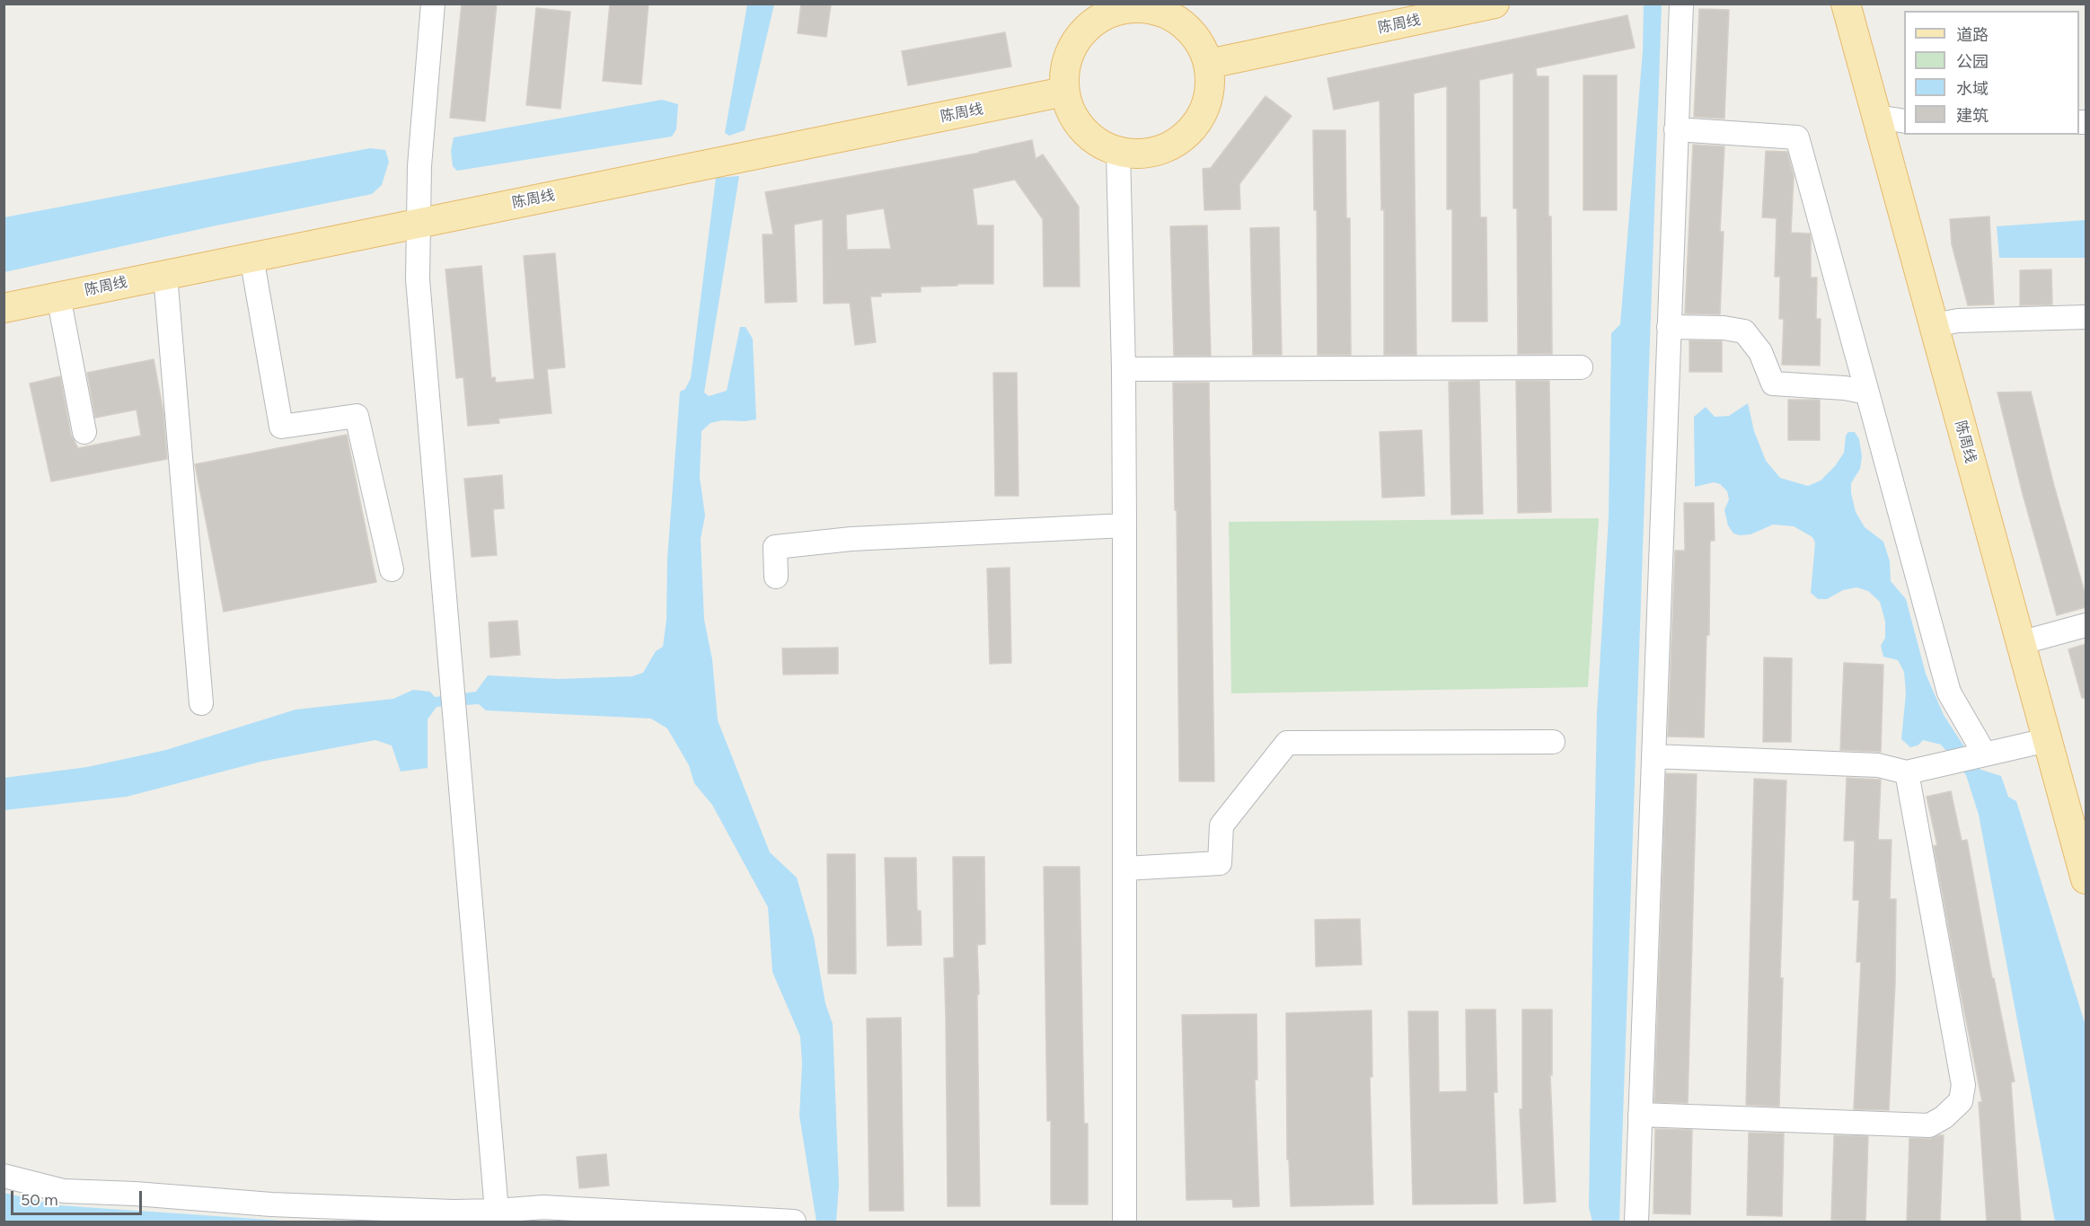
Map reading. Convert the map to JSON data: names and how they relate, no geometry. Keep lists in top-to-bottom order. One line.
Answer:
{"streets":{"main road":["陈周线"]},"legend":["道路","公园","水域","建筑"],"scale_bar":"50 m"}
